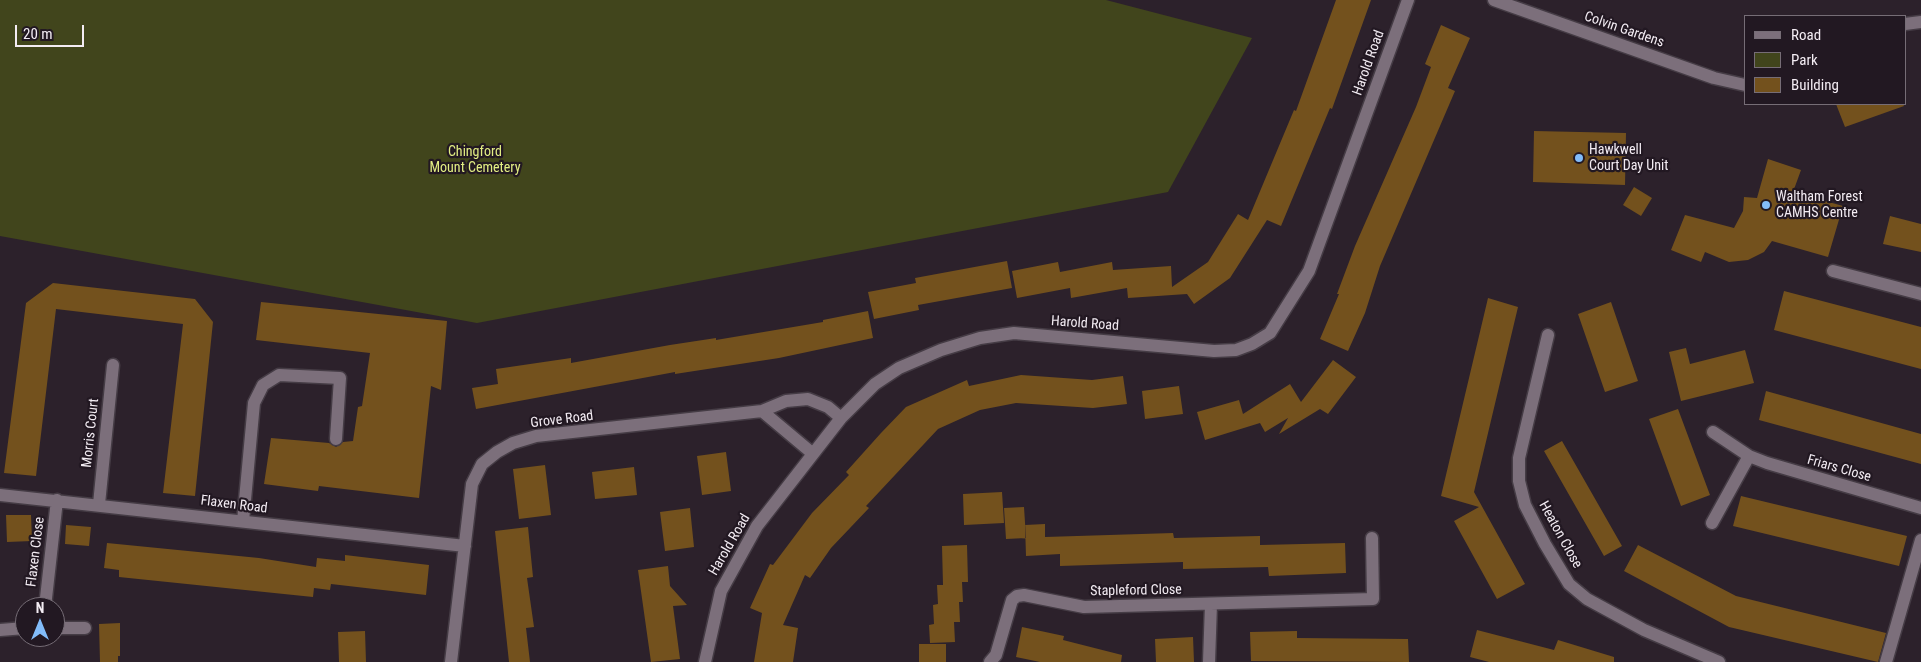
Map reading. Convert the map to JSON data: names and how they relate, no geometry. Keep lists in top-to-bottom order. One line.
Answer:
{"streets":{"street":["Colvin Gardens","Harold Road","Grove Road","Morris Court","Friars Close","Flaxen Road","Heaton Close","Flaxen Close","Stapleford Close"]},"crossings":[["Harold Road","Grove Road"],["Grove Road","Flaxen Road"],["Morris Court","Flaxen Road"],["Flaxen Road","Flaxen Close"]],"parks":["Chingford Mount Cemetery"],"places":["Hawkwell Court Day Unit","Waltham Forest CAMHS Centre"],"legend":["Road","Park","Building"],"scale_bar":"20 m","north":"top"}
